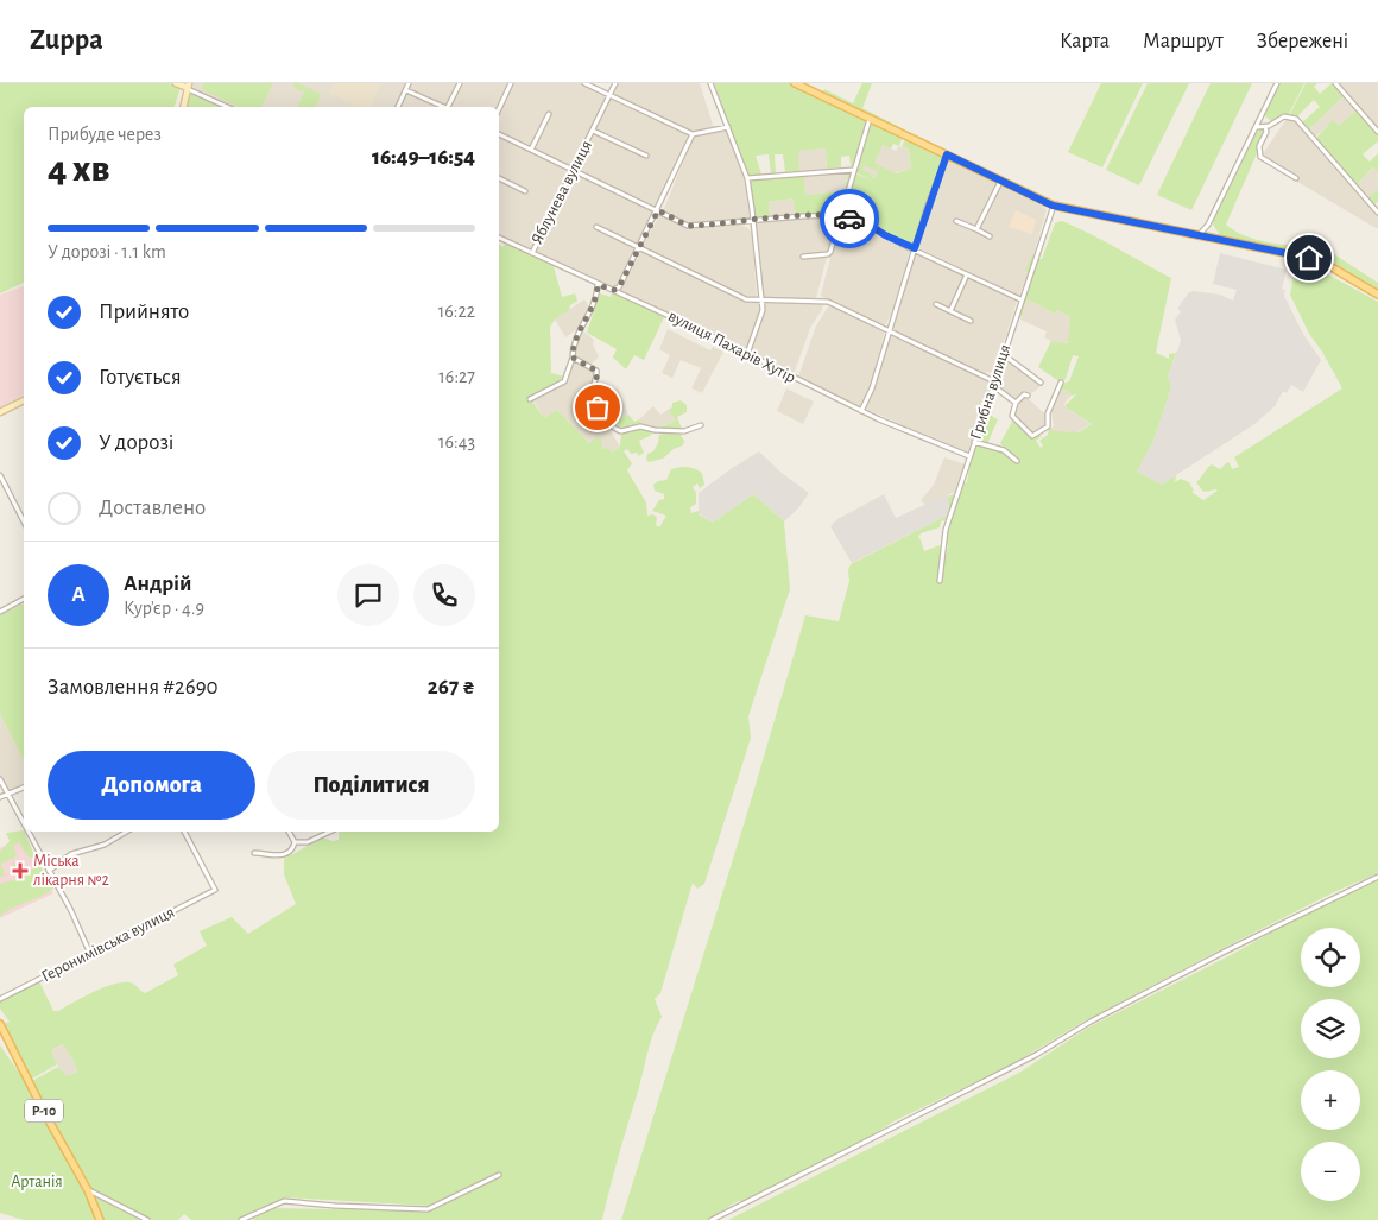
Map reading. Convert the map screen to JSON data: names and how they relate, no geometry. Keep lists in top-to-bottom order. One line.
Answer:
{"streets":{"main road":["Р-10"],"street":["Яблунева вулиця","вулиця Пахарів Хутір","Грибна вулиця","Геронимівська вулиця"]},"crossings":[["Яблунева вулиця","вулиця Пахарів Хутір"],["вулиця Пахарів Хутір","Грибна вулиця"]],"parks":["Артанія"],"places":{"health":["Міська лікарня №2"]},"page":{"header":"Zuppa","nav":["Карта","Маршрут","Збережені"],"heading":["4 хв","Прибуде через","16:49–16:54"],"panel":["Андрій","Кур’єр · 4.9","Замовлення #2690","267 ₴"],"bar":"У дорозі · 1.1 km","list":[["Прийнято","16:22"],["Готується","16:27"],["У дорозі","16:43"],"Доставлено"],"round":"А","buttons":["Допомога","Поділитися"],"map_buttons":["+","−"]}}
